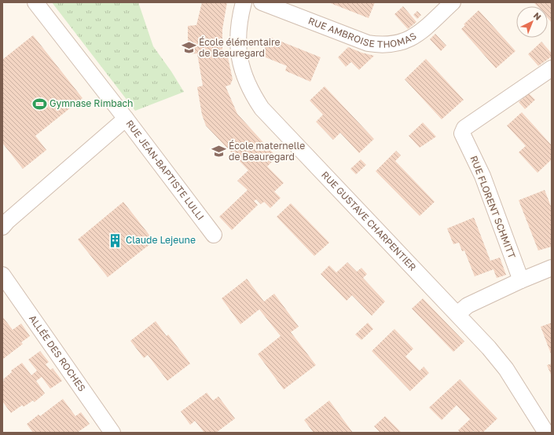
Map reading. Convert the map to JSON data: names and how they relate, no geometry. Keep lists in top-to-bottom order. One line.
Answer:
{"streets":{"street":["RUE AMBROISE THOMAS","RUE JEAN-BAPTISTE LULLI","RUE FLORENT SCHMITT","RUE GUSTAVE CHARPENTIER","ALLÉE DES ROCHES"]},"places":{"school or university":["École élémentaire de Beauregard","École maternelle de Beauregard"],"sports":["Gymnase Rimbach"],"building":["Claude Lejeune"]},"north":"top right"}
